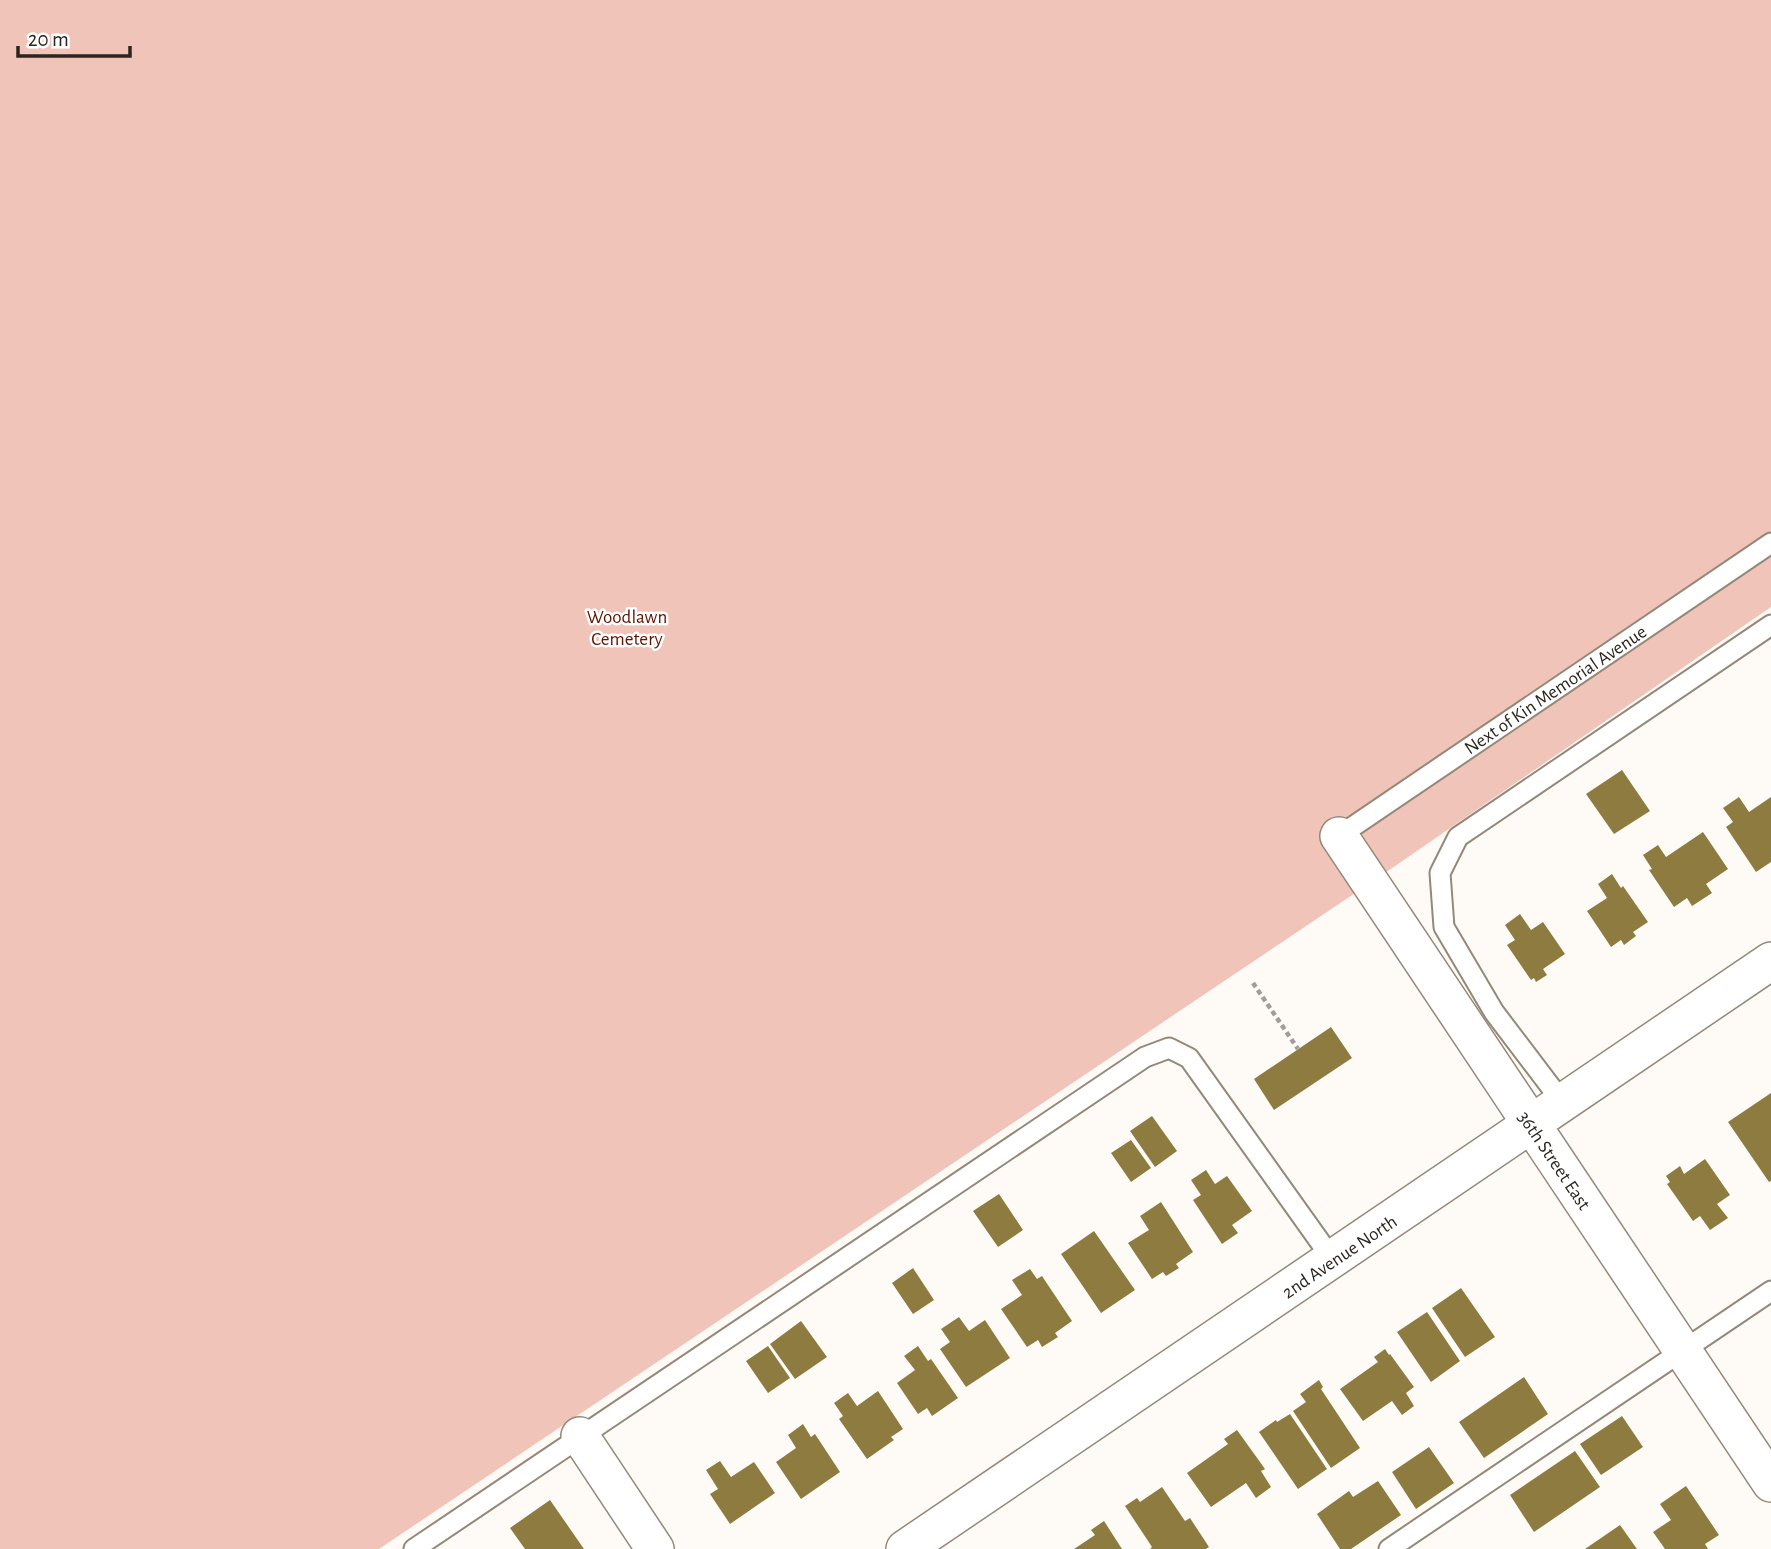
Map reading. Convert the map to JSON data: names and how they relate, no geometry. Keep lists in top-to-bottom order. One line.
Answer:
{"streets":{"street":["36th Street East","2nd Avenue North"],"lane":["Next of Kin Memorial Avenue"]},"crossings":[["Next of Kin Memorial Avenue","36th Street East"],["36th Street East","2nd Avenue North"]],"parks":["Woodlawn Cemetery"],"scale_bar":"20 m"}
